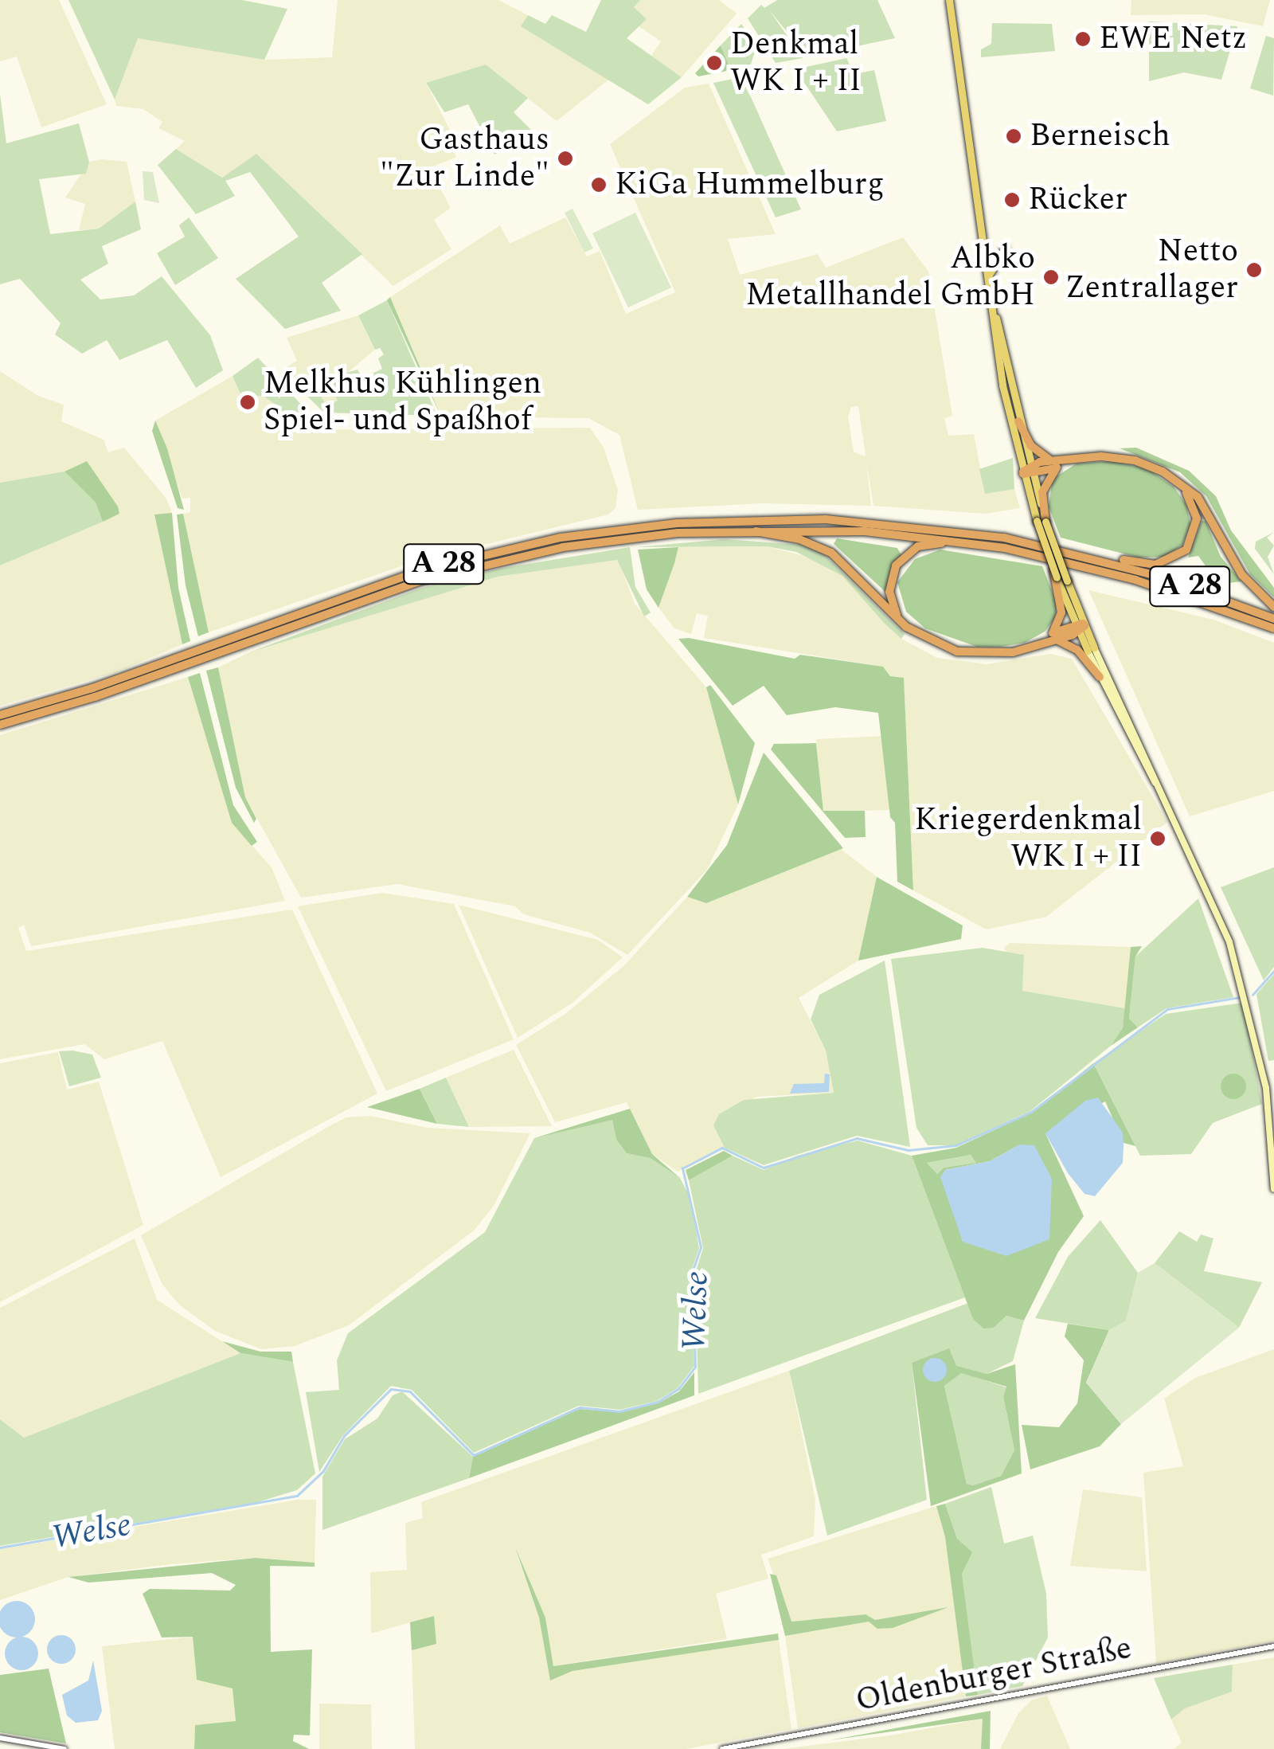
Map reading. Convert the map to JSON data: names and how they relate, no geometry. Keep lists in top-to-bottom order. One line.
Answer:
{"streets":{"highway":["A 28"],"street":["Oldenburger Straße"]},"water":["Welse"],"places":["EWE Netz","Denkmal WK I + II","Berneisch","Gasthaus \"Zur Linde\"","KiGa Hummelburg","Rücker","Netto Zentrallager","Albko Metallhandel GmbH","Melkhus Kühlingen Spiel- und Spaßhof","Kriegerdenkmal WK I + II"]}
